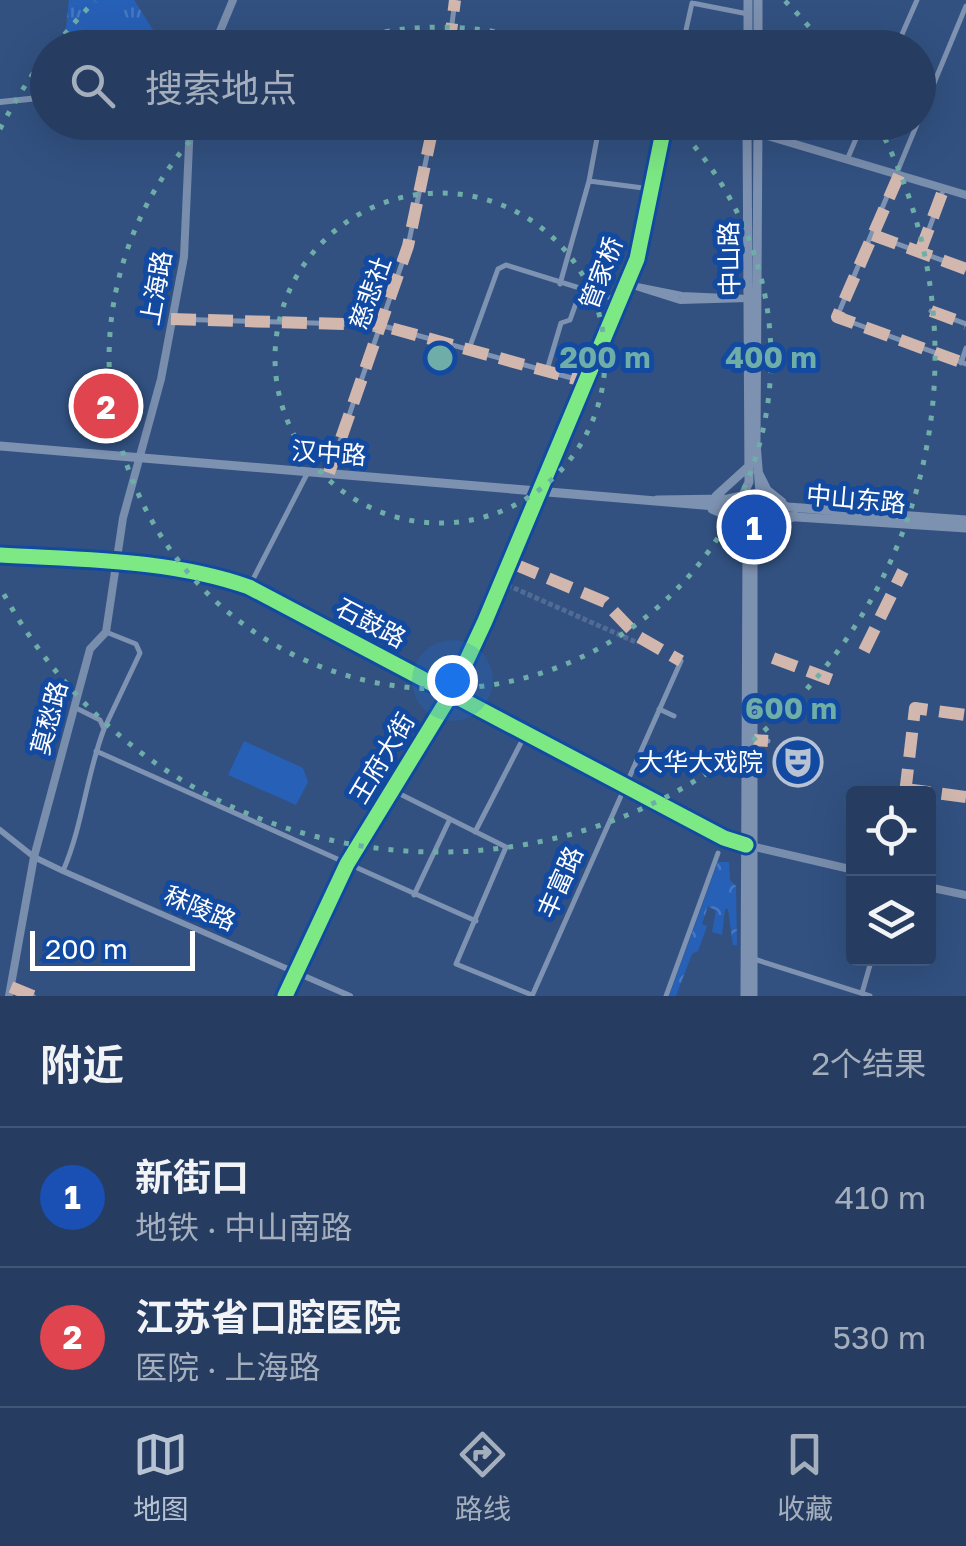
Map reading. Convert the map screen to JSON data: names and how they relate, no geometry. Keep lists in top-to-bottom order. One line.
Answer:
{"streets":{"main road":["中山路","上海路","汉中路","中山东路","莫愁路"],"street":["管家桥","慈悲社","石鼓路","王府大街","丰富路","秣陵路"]},"crossings":[["中山路","汉中路"],["中山路","中山东路"],["管家桥","汉中路"],["管家桥","王府大街"],["上海路","汉中路"],["上海路","莫愁路"],["慈悲社","汉中路"],["汉中路","中山东路"],["汉中路","莫愁路"],["汉中路","王府大街"],["石鼓路","莫愁路"],["石鼓路","王府大街"],["石鼓路","丰富路"],["莫愁路","秣陵路"],["王府大街","秣陵路"]],"places":{"theatre":["大华大戏院"]},"scale_bar":"200 m","page":{"search":"搜索地点","pins":["2","1"],"scale":"200 m","heading":["附近","2个结果"],"list":[{"mark":"1","name":"新街口","note":"地铁 · 中山南路","value":"410 m"},{"mark":"2","name":"江苏省口腔医院","note":"医院 · 上海路","value":"530 m"}],"nav":["地图","路线","收藏"]},"rings":["200 m","400 m","600 m"]}
